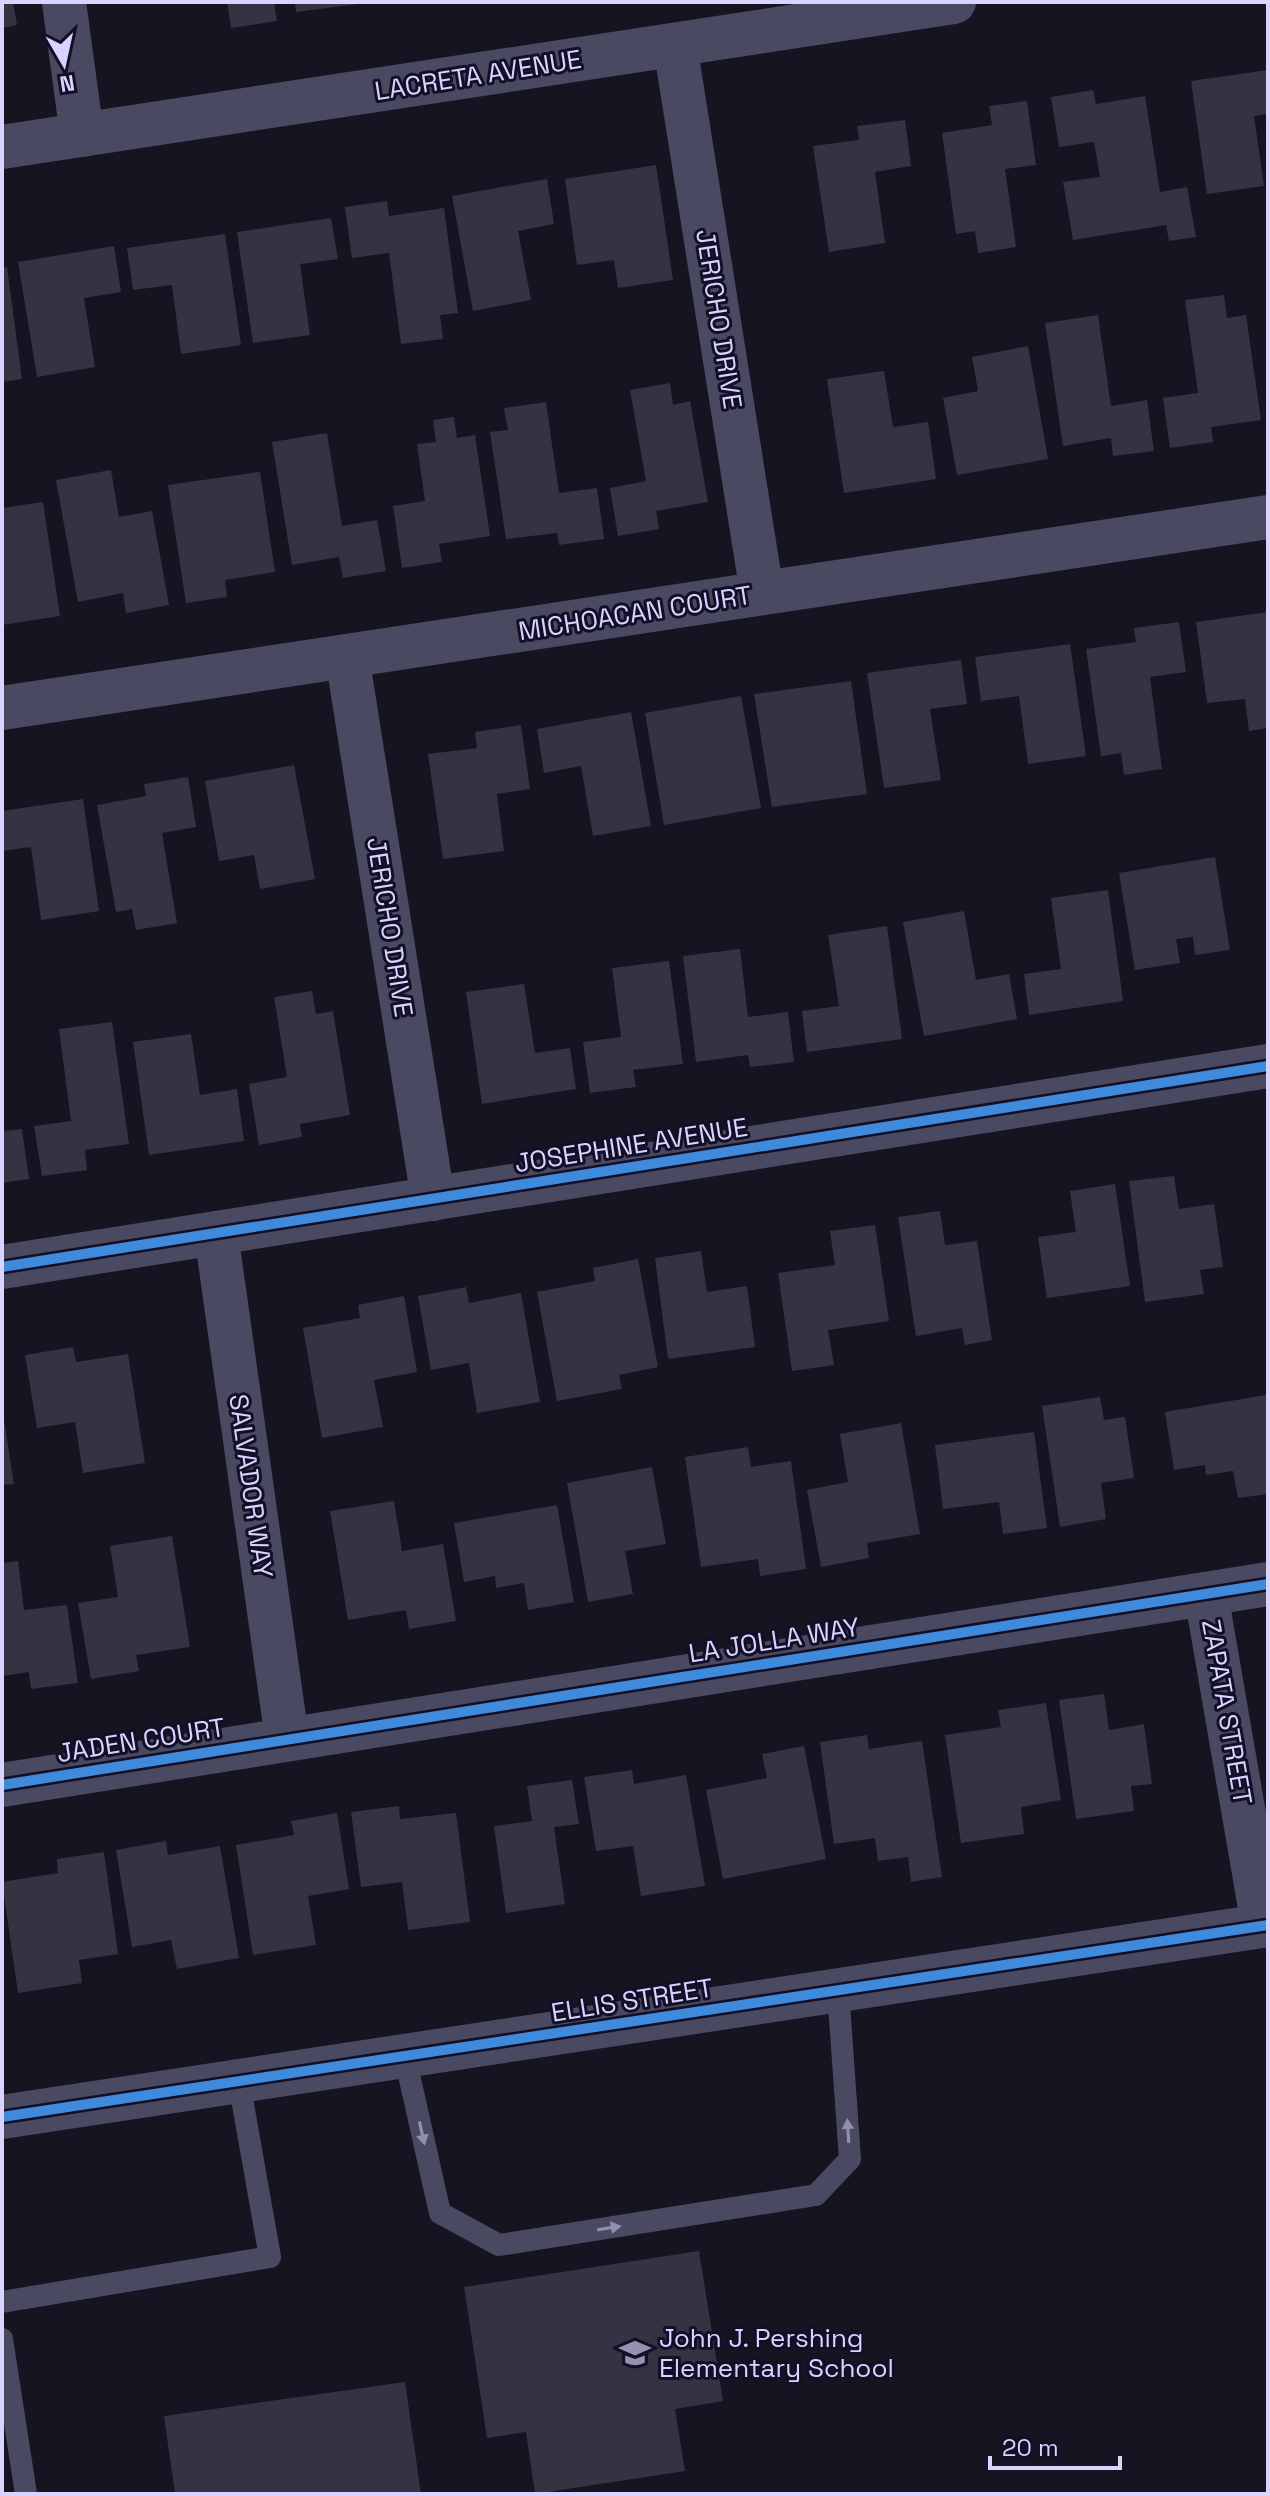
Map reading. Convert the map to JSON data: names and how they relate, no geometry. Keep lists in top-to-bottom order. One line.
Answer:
{"streets":{"street":["LACRETA AVENUE","JERICHO DRIVE","MICHOACAN COURT","JOSEPHINE AVENUE","SALVADOR WAY","LA JOLLA WAY","ZAPATA STREET","JADEN COURT","ELLIS STREET"]},"crossings":[["LACRETA AVENUE","JERICHO DRIVE"],["JERICHO DRIVE","MICHOACAN COURT"],["JERICHO DRIVE","JOSEPHINE AVENUE"],["JOSEPHINE AVENUE","SALVADOR WAY"],["SALVADOR WAY","LA JOLLA WAY"],["SALVADOR WAY","JADEN COURT"],["LA JOLLA WAY","ZAPATA STREET"],["LA JOLLA WAY","JADEN COURT"],["ZAPATA STREET","ELLIS STREET"]],"places":{"school or university":["John J. Pershing Elementary School"]},"scale_bar":"20 m","north":"bottom"}
